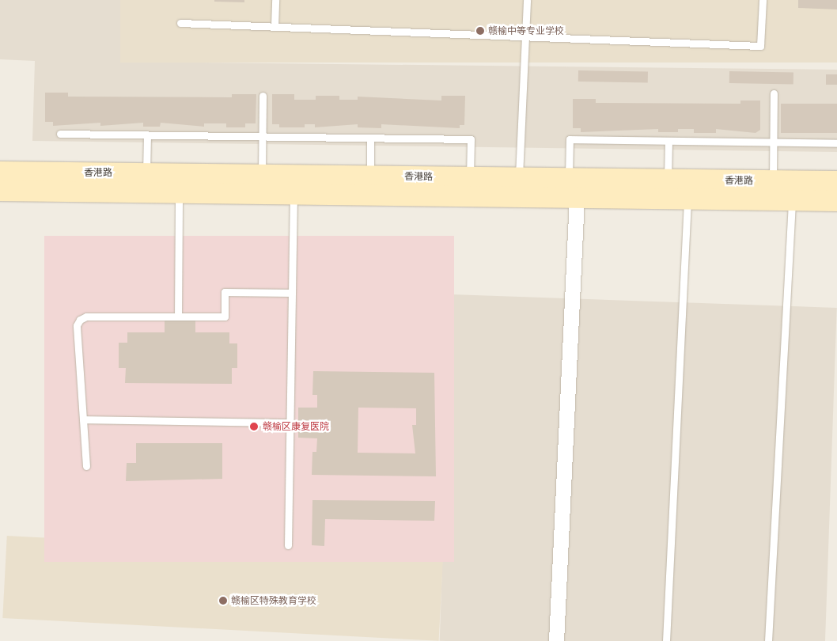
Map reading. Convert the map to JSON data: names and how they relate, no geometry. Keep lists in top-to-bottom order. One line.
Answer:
{"streets":{"main road":["香港路"]},"places":["赣榆中等专业学校","赣榆区康复医院","赣榆区特殊教育学校"]}
